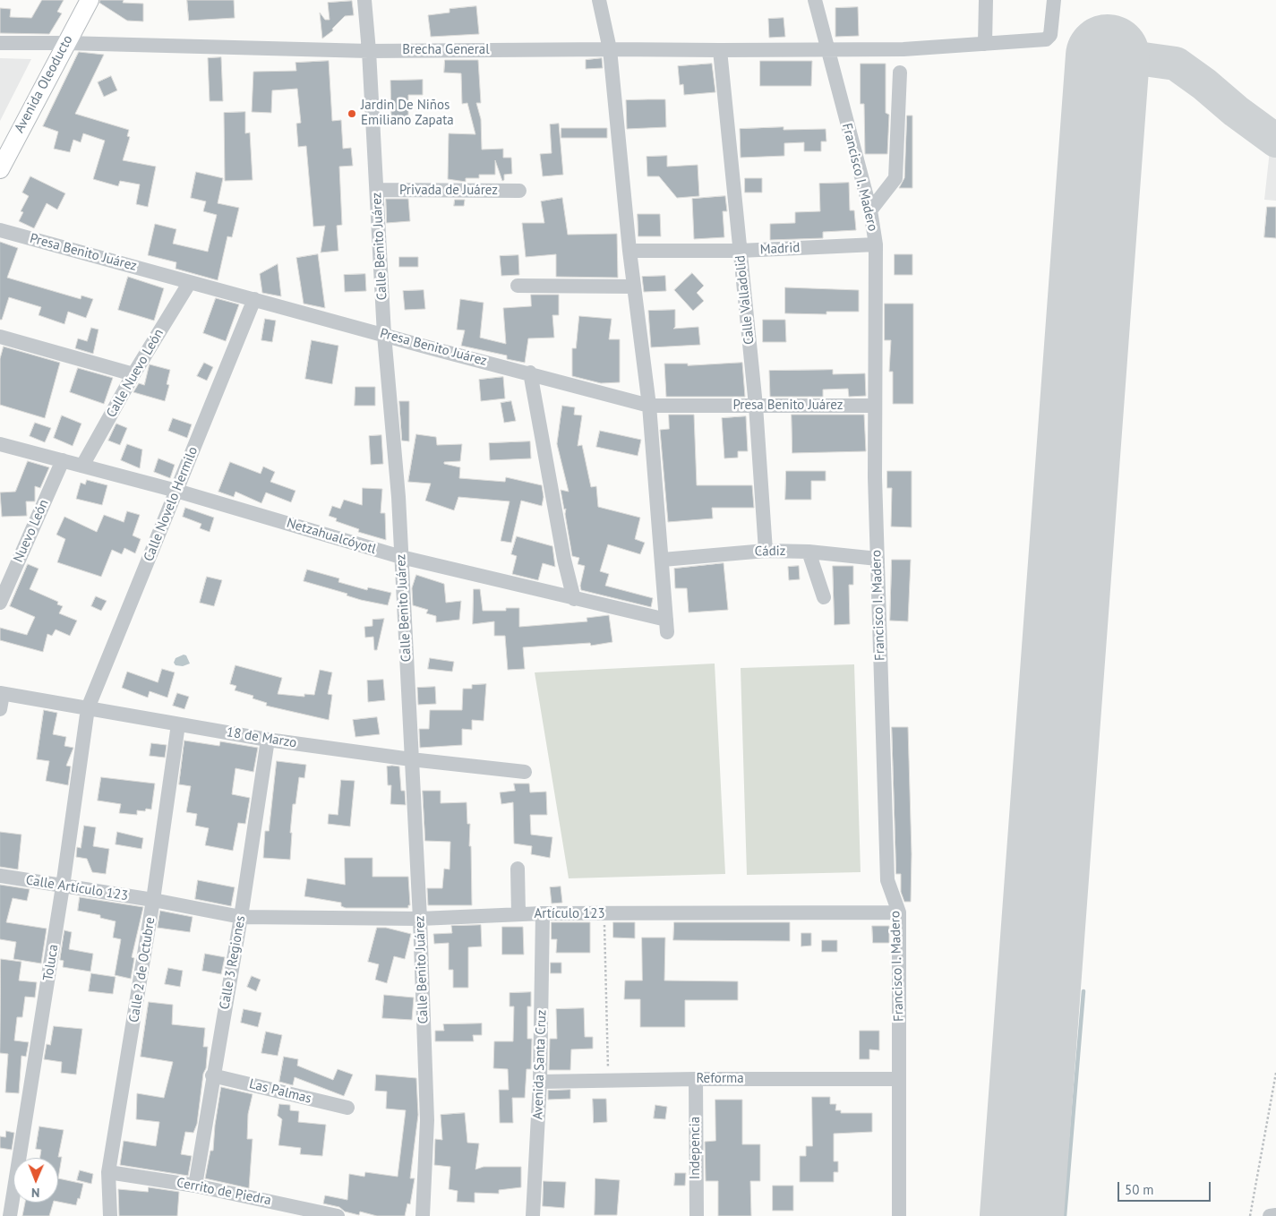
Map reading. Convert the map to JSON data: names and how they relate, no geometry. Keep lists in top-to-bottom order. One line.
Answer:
{"streets":{"main road":["Avenida Oleoducto"],"street":["Brecha General","Francisco I. Madero","Privada de Juárez","Calle Benito Juárez","Madrid","Presa Benito Juárez","Calle Valladolid","Calle Nuevo León","Calle Novelo Hermilo","Nuevo León","Netzahualcóyotl","Cádiz","18 de Marzo","Calle Artículo 123","Artículo 123","Toluca","Calle 3 Regiones","Calle 2 de Octubre","Avenida Santa Cruz","Reforma","Las Palmas","Indepencia","Cerrito de Piedra"]},"crossings":[["Brecha General","Avenida Oleoducto"],["Brecha General","Francisco I. Madero"],["Brecha General","Calle Benito Juárez"],["Brecha General","Calle Valladolid"],["Francisco I. Madero","Madrid"],["Francisco I. Madero","Presa Benito Juárez"],["Francisco I. Madero","Cádiz"],["Francisco I. Madero","Artículo 123"],["Francisco I. Madero","Reforma"],["Privada de Juárez","Calle Benito Juárez"],["Calle Benito Juárez","Presa Benito Juárez"],["Calle Benito Juárez","Netzahualcóyotl"],["Calle Benito Juárez","18 de Marzo"],["Calle Benito Juárez","Artículo 123"],["Madrid","Calle Valladolid"],["Presa Benito Juárez","Calle Valladolid"],["Presa Benito Juárez","Calle Nuevo León"],["Presa Benito Juárez","Calle Novelo Hermilo"],["Calle Valladolid","Cádiz"],["Calle Nuevo León","Netzahualcóyotl"],["Calle Novelo Hermilo","Netzahualcóyotl"],["Calle Novelo Hermilo","18 de Marzo"],["Calle Novelo Hermilo","Toluca"],["Nuevo León","Netzahualcóyotl"],["Netzahualcóyotl","Cádiz"],["18 de Marzo","Toluca"],["18 de Marzo","Calle 3 Regiones"],["18 de Marzo","Calle 2 de Octubre"],["Calle Artículo 123","Artículo 123"],["Calle Artículo 123","Toluca"],["Calle Artículo 123","Calle 3 Regiones"],["Calle Artículo 123","Calle 2 de Octubre"],["Artículo 123","Calle 3 Regiones"],["Artículo 123","Avenida Santa Cruz"],["Calle 3 Regiones","Las Palmas"],["Calle 3 Regiones","Cerrito de Piedra"],["Calle 2 de Octubre","Cerrito de Piedra"],["Avenida Santa Cruz","Reforma"],["Reforma","Indepencia"]],"places":["Jardin De Niños Emiliano Zapata"],"scale_bar":"50 m","north":"bottom"}
